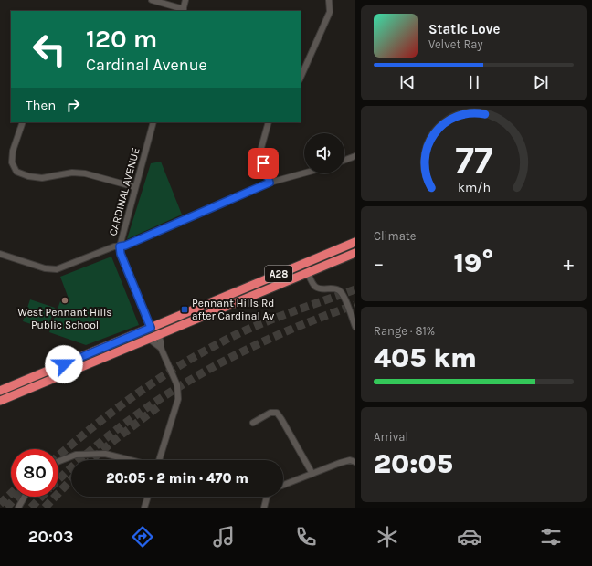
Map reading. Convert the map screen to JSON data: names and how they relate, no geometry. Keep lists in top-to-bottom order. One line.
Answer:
{"streets":{"highway":["A28"],"street":["CARDINAL AVENUE"]},"crossings":[["CARDINAL AVENUE","A28"]],"places":{"other":["West Pennant Hills Public School"],"transit":["Pennant Hills Rd after Cardinal Av"]},"page":{"turn":["120 m","Cardinal Avenue"],"song":["Static Love","Velvet Ray"],"then":"Then","tile":["Climate",["Range · 81%","405 km"],["Arrival","20:05"]],"heat":["−","19°","+"],"limit":"80","trip":"20:05 · 2 min · 470 m","tabs":"20:03","gauge":["77","km/h"]}}
